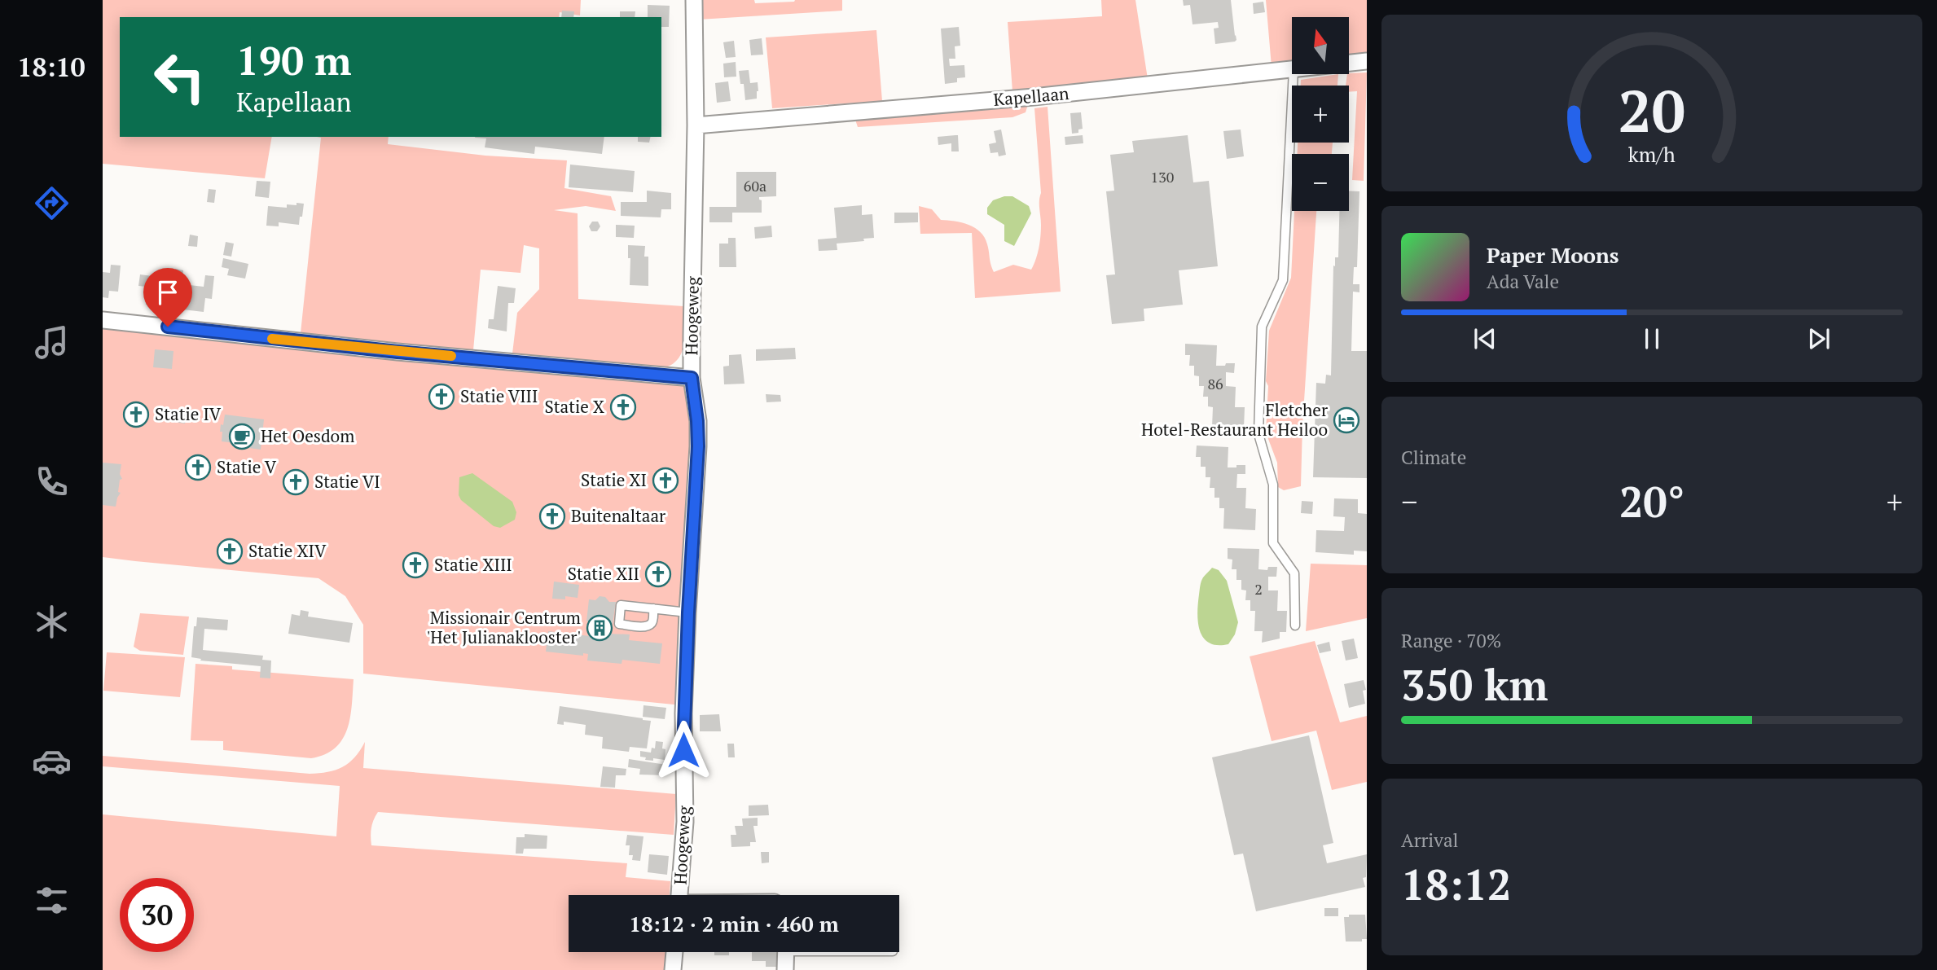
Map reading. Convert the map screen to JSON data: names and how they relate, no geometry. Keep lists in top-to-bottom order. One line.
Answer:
{"streets":{"street":["Kapellaan","Hoogeweg"]},"crossings":[["Kapellaan","Hoogeweg"]],"places":{"church":["Statie VIII","Statie X","Statie IV","Statie V","Statie XI","Statie VI","Buitenaltaar","Statie XIV","Statie XIII","Statie XII"],"hotel":["Fletcher Hotel-Restaurant Heiloo"],"cafe":["Het Oesdom"],"building":["Missionair Centrum 'Het Julianaklooster'"]},"house_numbers":["130","60a","86","2"],"north":"top","page":{"tabs":"18:10","map_buttons":["+","−"],"turn":["190 m","Kapellaan"],"song":["Paper Moons","Ada Vale"],"tile":["Climate",["Range · 70%","350 km"],["Arrival","18:12"]],"heat":["−","20°","+"],"limit":"30","trip":"18:12 · 2 min · 460 m","gauge":["20","km/h"]}}
